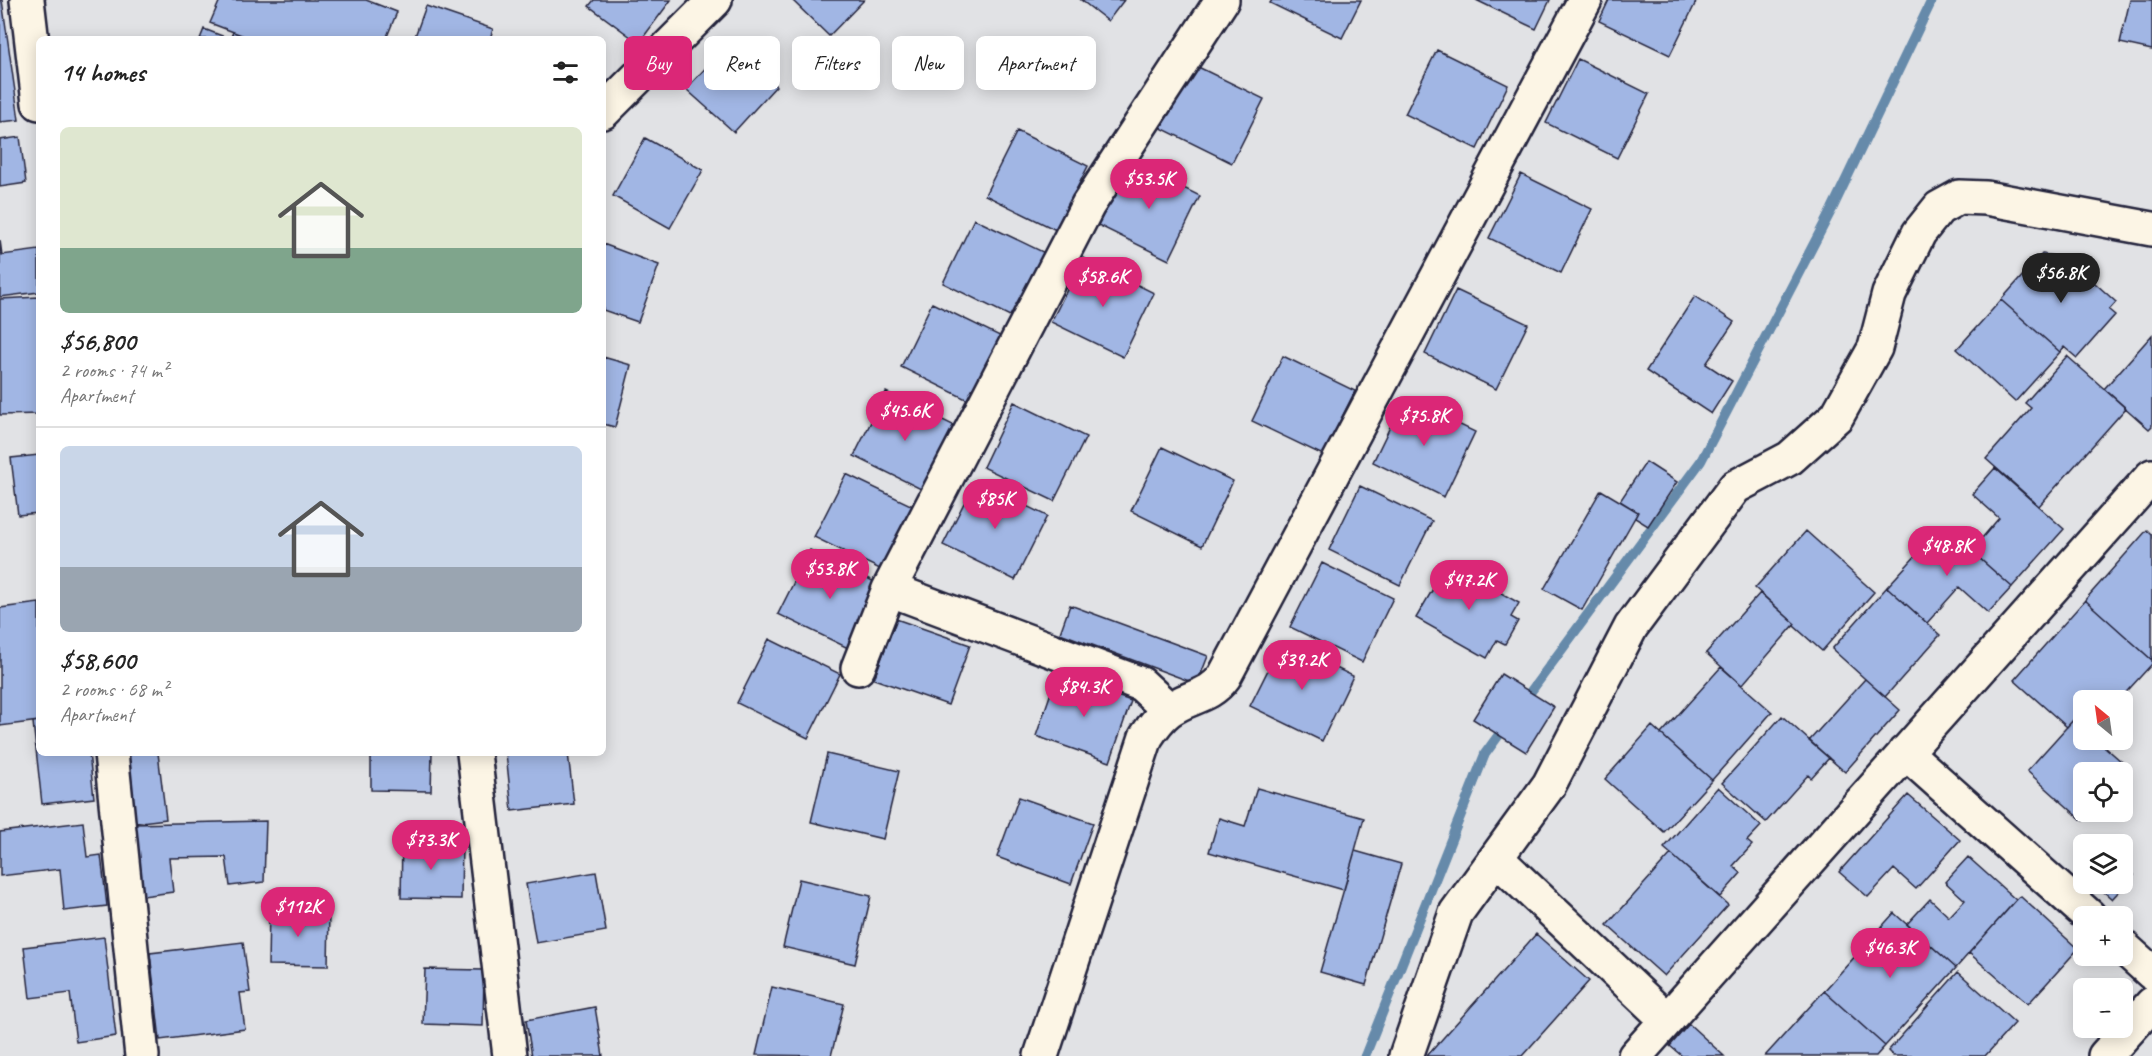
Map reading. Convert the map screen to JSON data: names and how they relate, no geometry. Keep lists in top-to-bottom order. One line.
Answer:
{"north":"top left","page":{"chip":["Buy","Rent","Filters","New","Apartment"],"heading":"14 homes","list":[{"name":"$56,800","note":"2 rooms · 74 m² · Apartment"},{"name":"$58,600","note":"2 rooms · 68 m² · Apartment"}],"price":["$53.5K","$56.8K","$58.6K","$45.6K","$75.8K","$85K","$48.8K","$53.8K","$47.2K","$39.2K","$84.3K","$73.3K","$112K","$46.3K"],"map_buttons":["+","−"]}}
